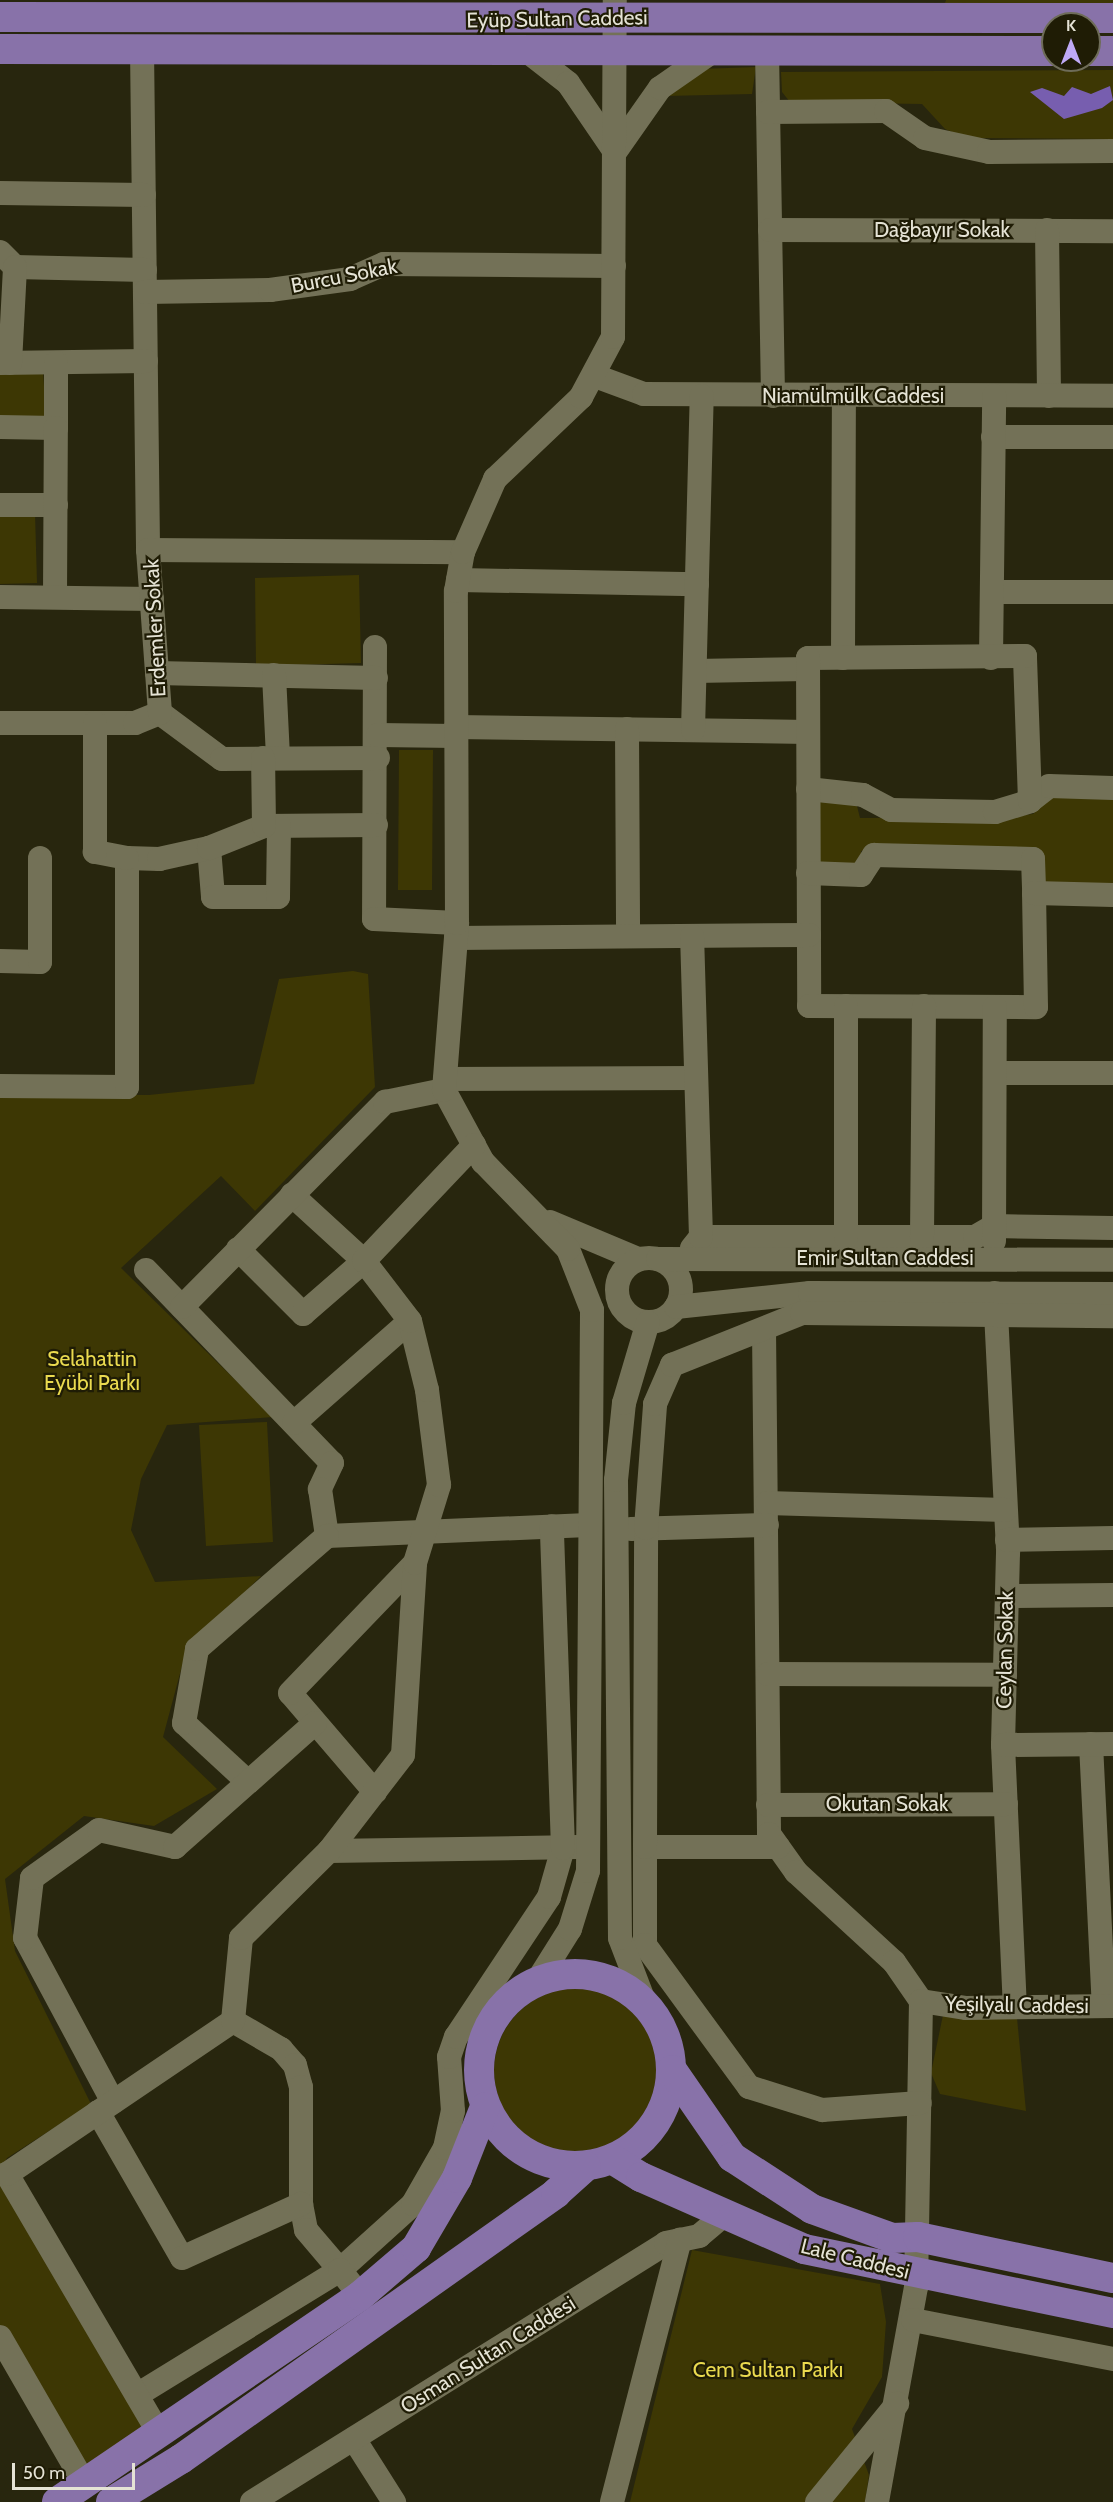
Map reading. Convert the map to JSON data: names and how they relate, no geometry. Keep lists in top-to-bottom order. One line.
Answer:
{"streets":{"main road":["Eyüp Sultan Caddesi","Lale Caddesi"],"street":["Dağbayır Sokak","Burcu Sokak","Niamülmülk Caddesi","Erdemler Sokak","Emir Sultan Caddesi","Ceylan Sokak","Okutan Sokak","Yeşilyalı Caddesi","Osman Sultan Caddesi"]},"crossings":[["Emir Sultan Caddesi","Ceylan Sokak"],["Ceylan Sokak","Okutan Sokak"],["Ceylan Sokak","Yeşilyalı Caddesi"],["Lale Caddesi","Osman Sultan Caddesi"]],"parks":["Selahattin Eyübi Parkı","Cem Sultan Parkı"],"scale_bar":"50 m","north":"top"}
